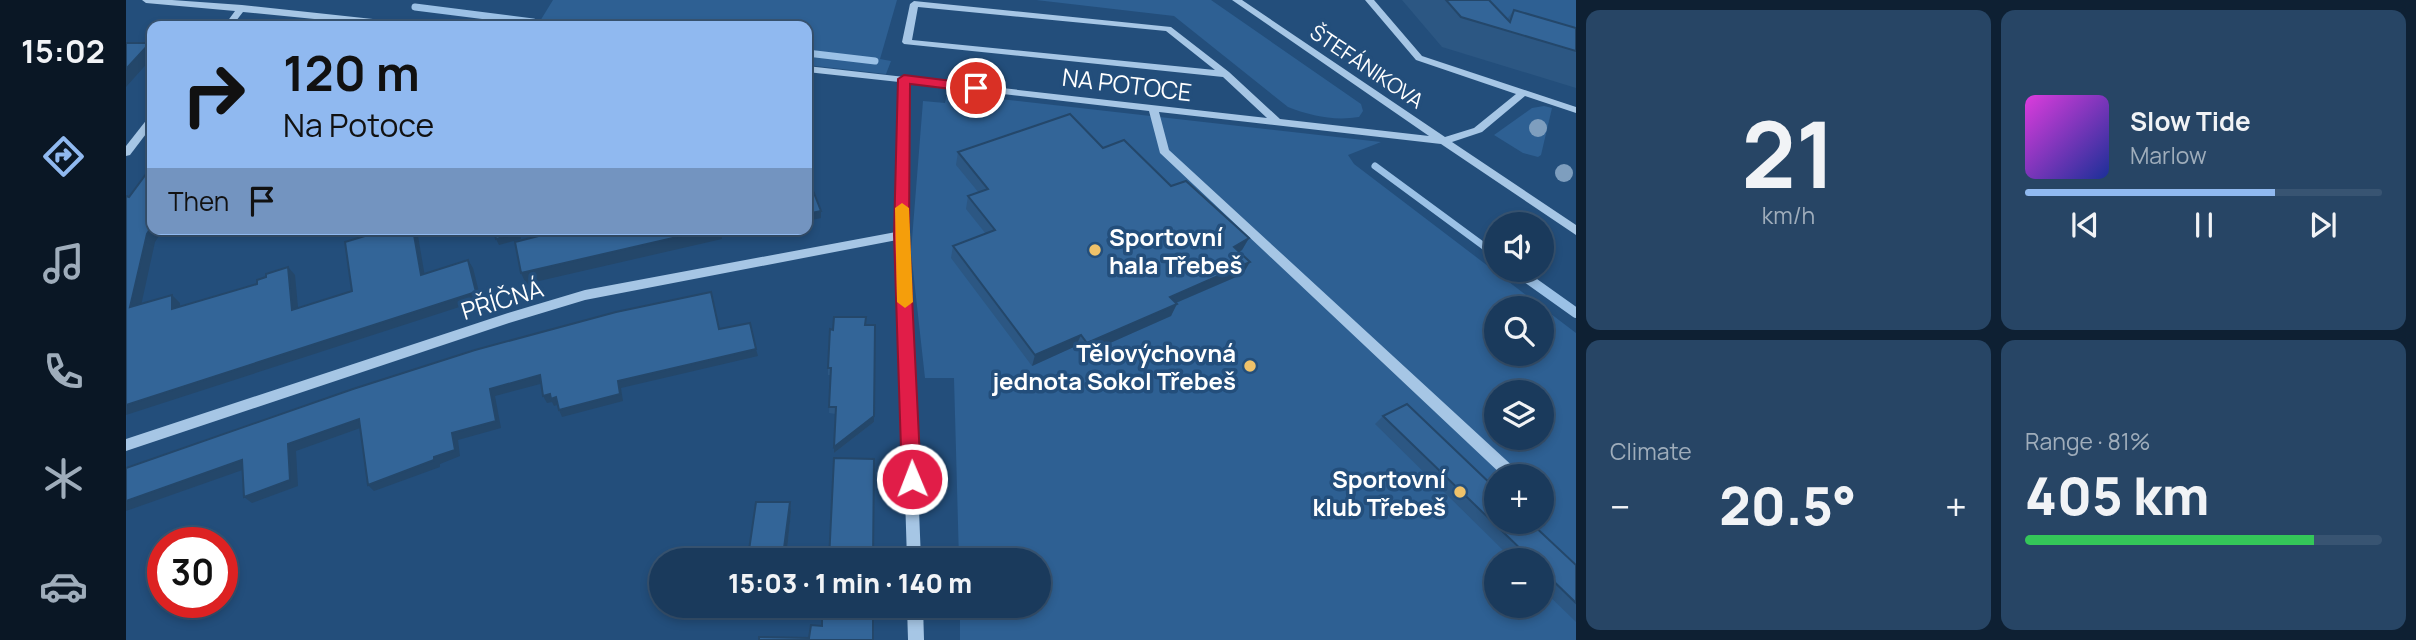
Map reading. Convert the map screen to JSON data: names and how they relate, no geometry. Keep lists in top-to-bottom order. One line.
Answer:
{"streets":{"street":["ŠTEFÁNIKOVA","NA POTOCE","PŘÍČNÁ"]},"crossings":[["ŠTEFÁNIKOVA","NA POTOCE"]],"places":["Sportovní hala Třebeš","Tělovýchovná jednota Sokol Třebeš","Sportovní klub Třebeš"],"page":{"tabs":"15:02","tile":[["21","km/h"],"Climate",["Range · 81%","405 km"]],"turn":["120 m","Na Potoce"],"song":["Slow Tide","Marlow"],"then":"Then","map_buttons":["+","−"],"heat":["−","20.5°","+"],"limit":"30","trip":"15:03 · 1 min · 140 m"}}
